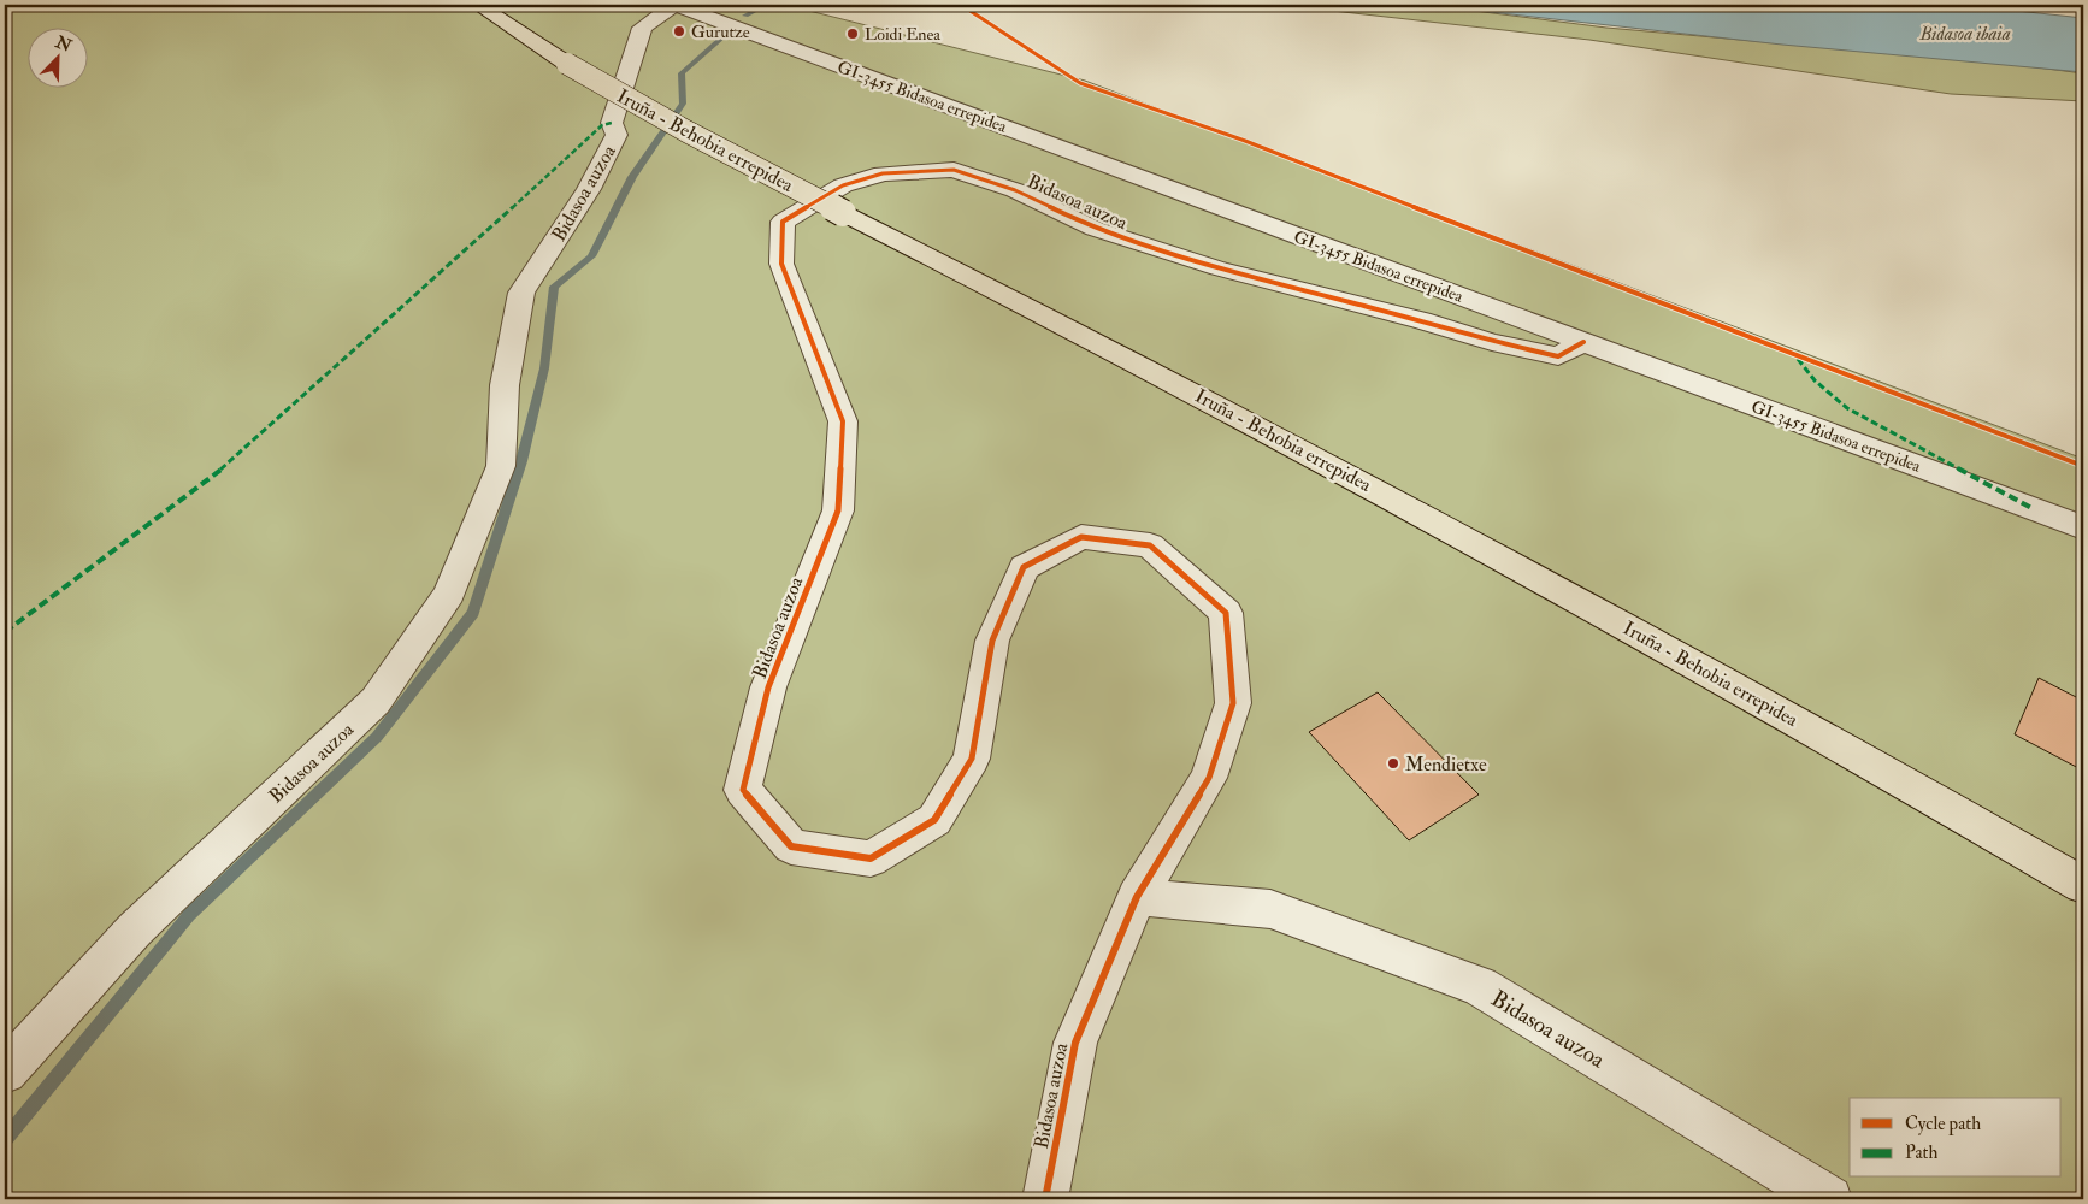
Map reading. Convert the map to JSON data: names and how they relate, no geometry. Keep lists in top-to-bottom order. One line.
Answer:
{"streets":{"highway":["Iruña - Behobia errepidea"],"street":["GI-3455 Bidasoa errepidea","Bidasoa auzoa"]},"crossings":[["GI-3455 Bidasoa errepidea","Bidasoa auzoa"]],"water":["Bidasoa ibaia"],"places":["Gurutze","Loidi Enea","Mendietxe"],"legend":["Cycle path","Path"],"north":"top right"}
